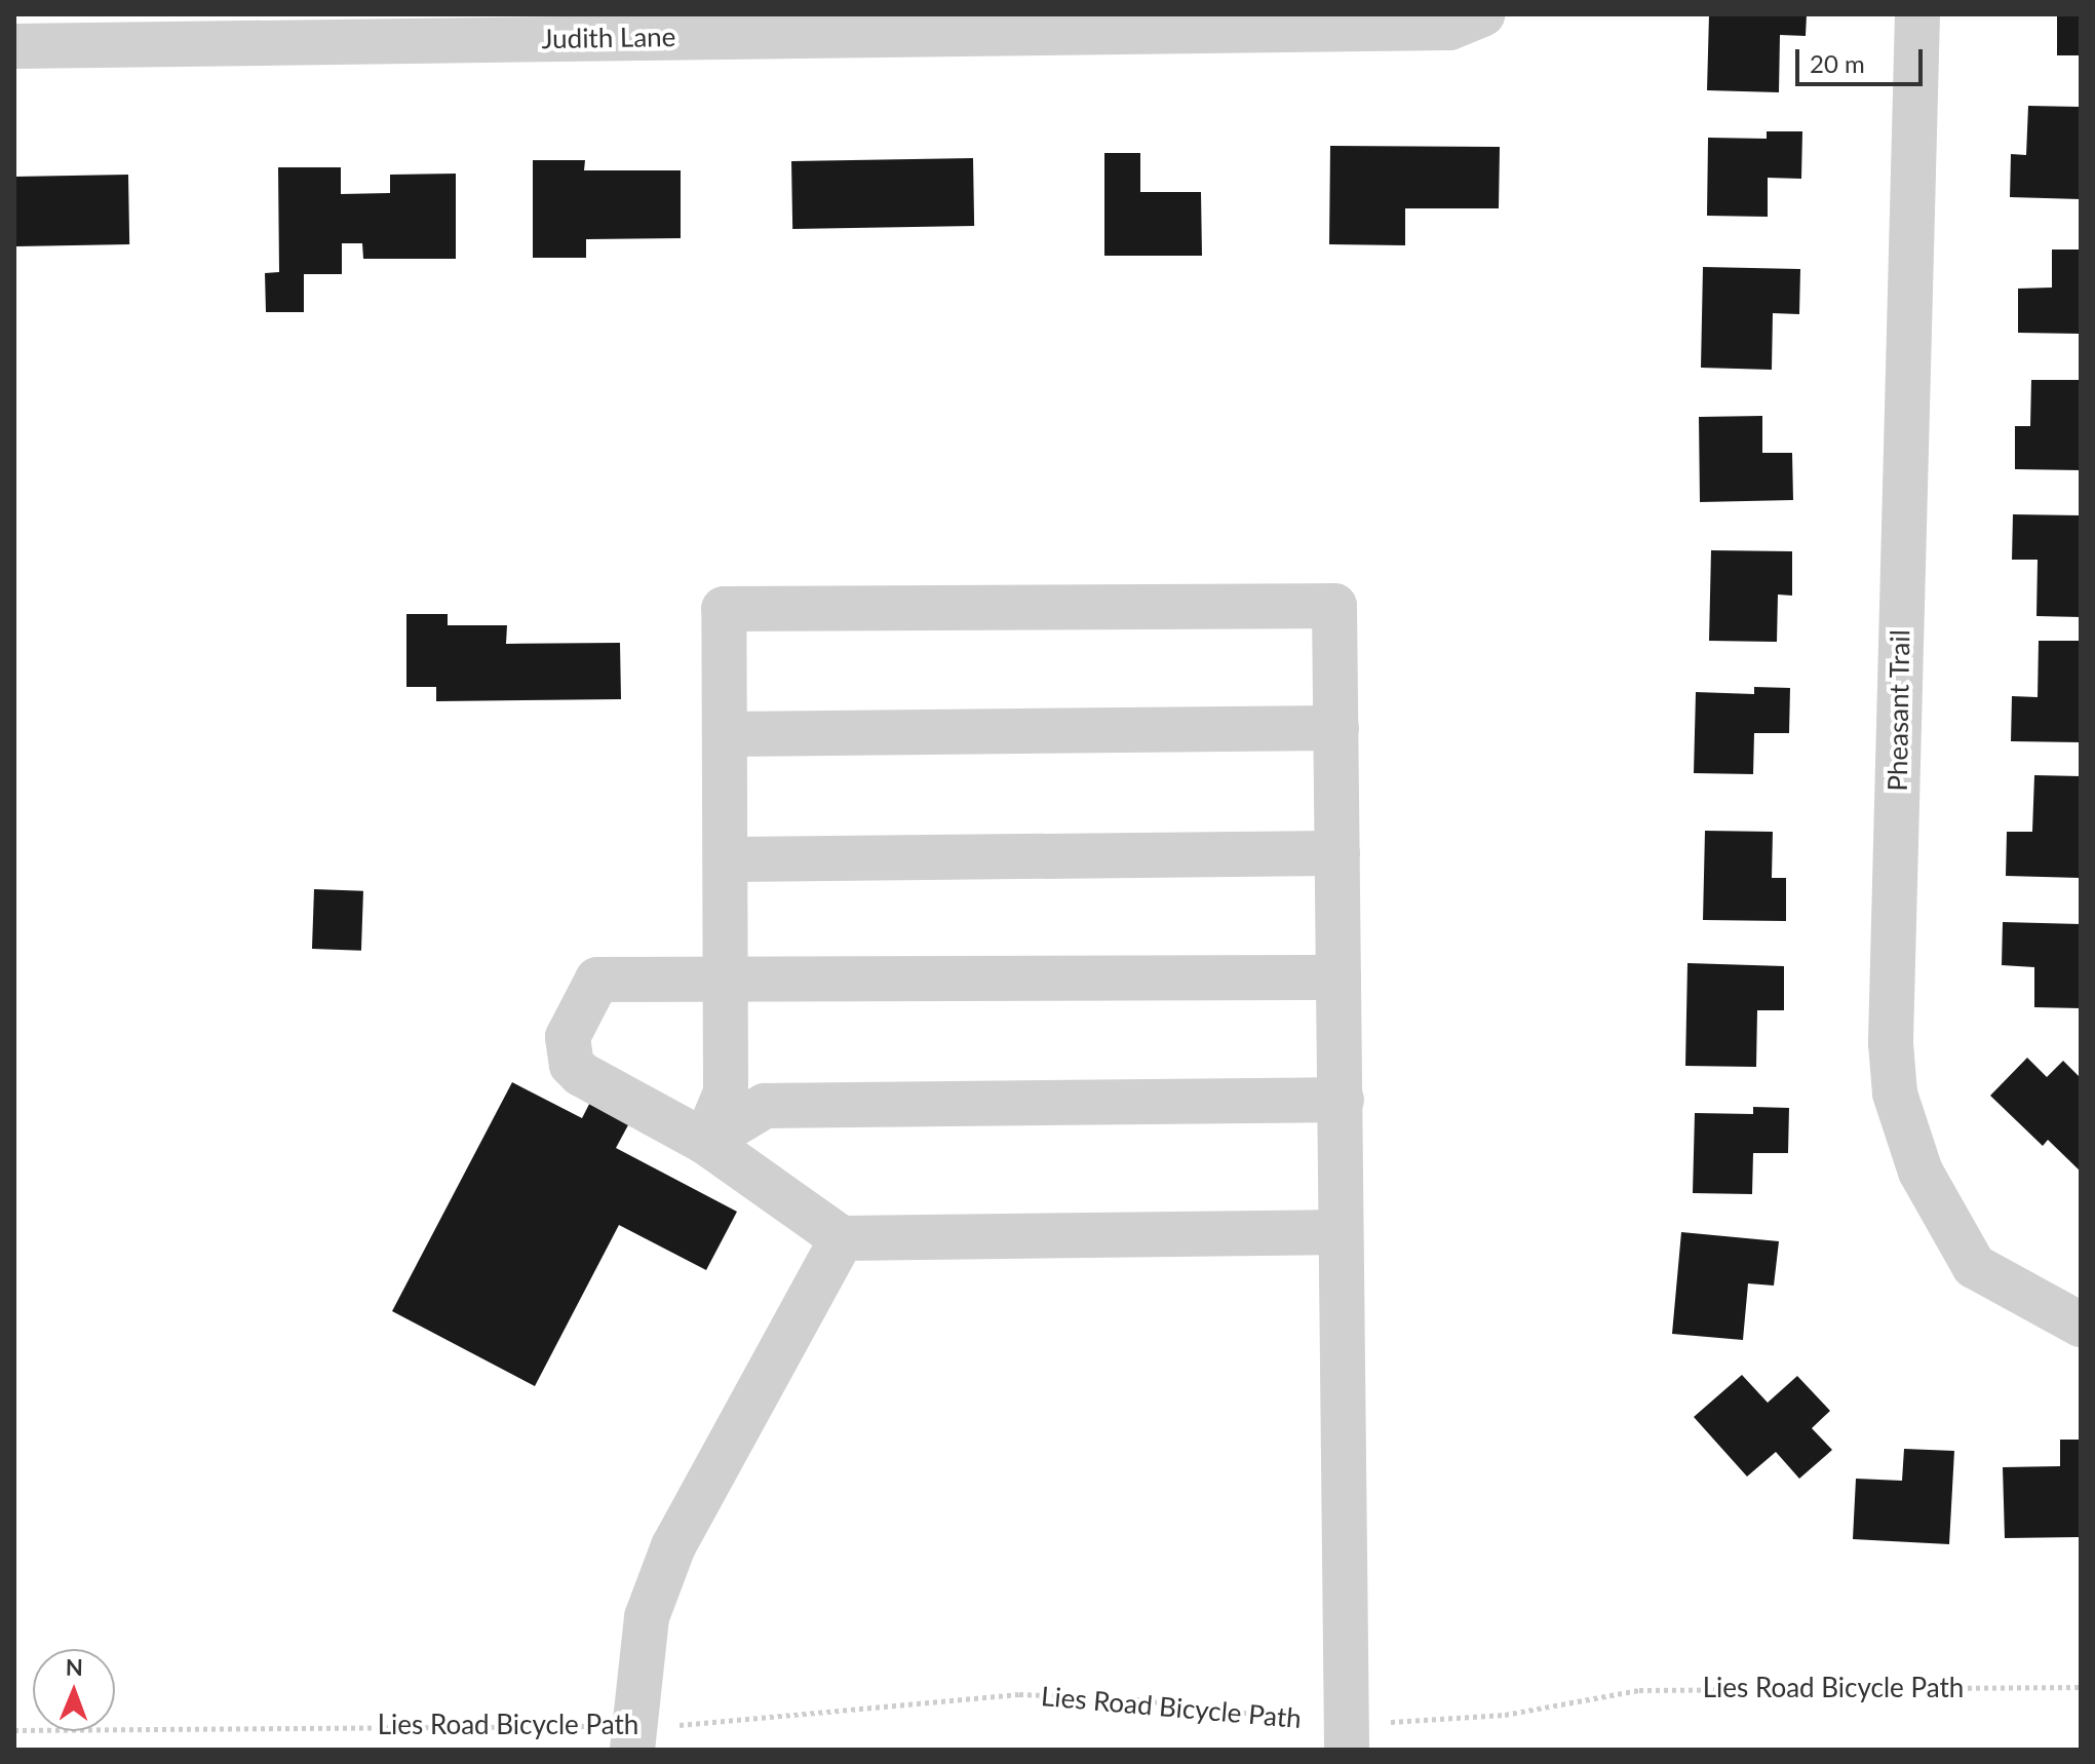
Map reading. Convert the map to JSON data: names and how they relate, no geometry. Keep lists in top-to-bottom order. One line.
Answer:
{"streets":{"street":["Judith Lane","Pheasant Trail"],"path":["Lies Road Bicycle Path"]},"scale_bar":"20 m","north":"top"}
